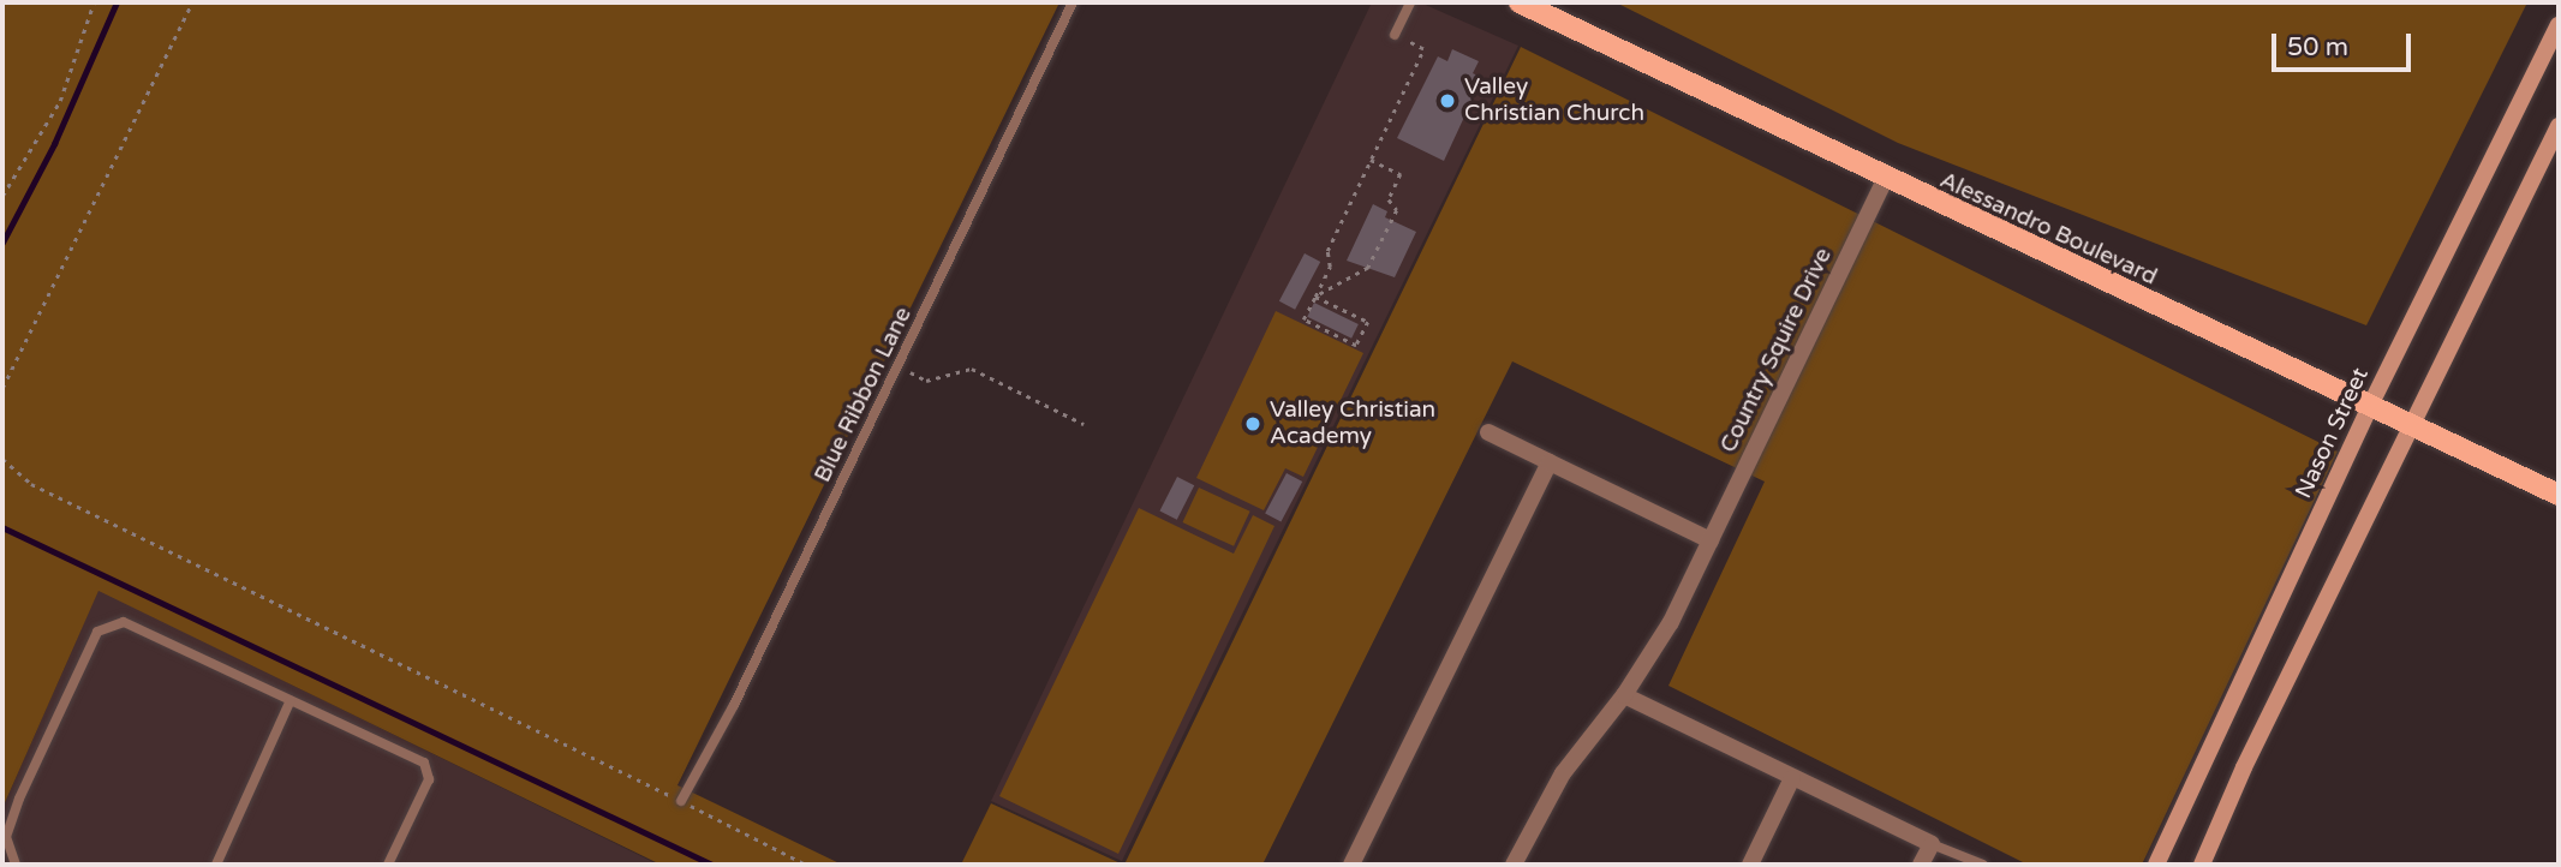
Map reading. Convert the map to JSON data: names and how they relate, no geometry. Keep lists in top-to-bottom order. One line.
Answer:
{"streets":{"main road":["Alessandro Boulevard","Nason Street"],"street":["Country Squire Drive"],"lane":["Blue Ribbon Lane"]},"crossings":[["Alessandro Boulevard","Country Squire Drive"],["Alessandro Boulevard","Nason Street"]],"places":["Valley Christian Church","Valley Christian Academy"],"scale_bar":"50 m"}
